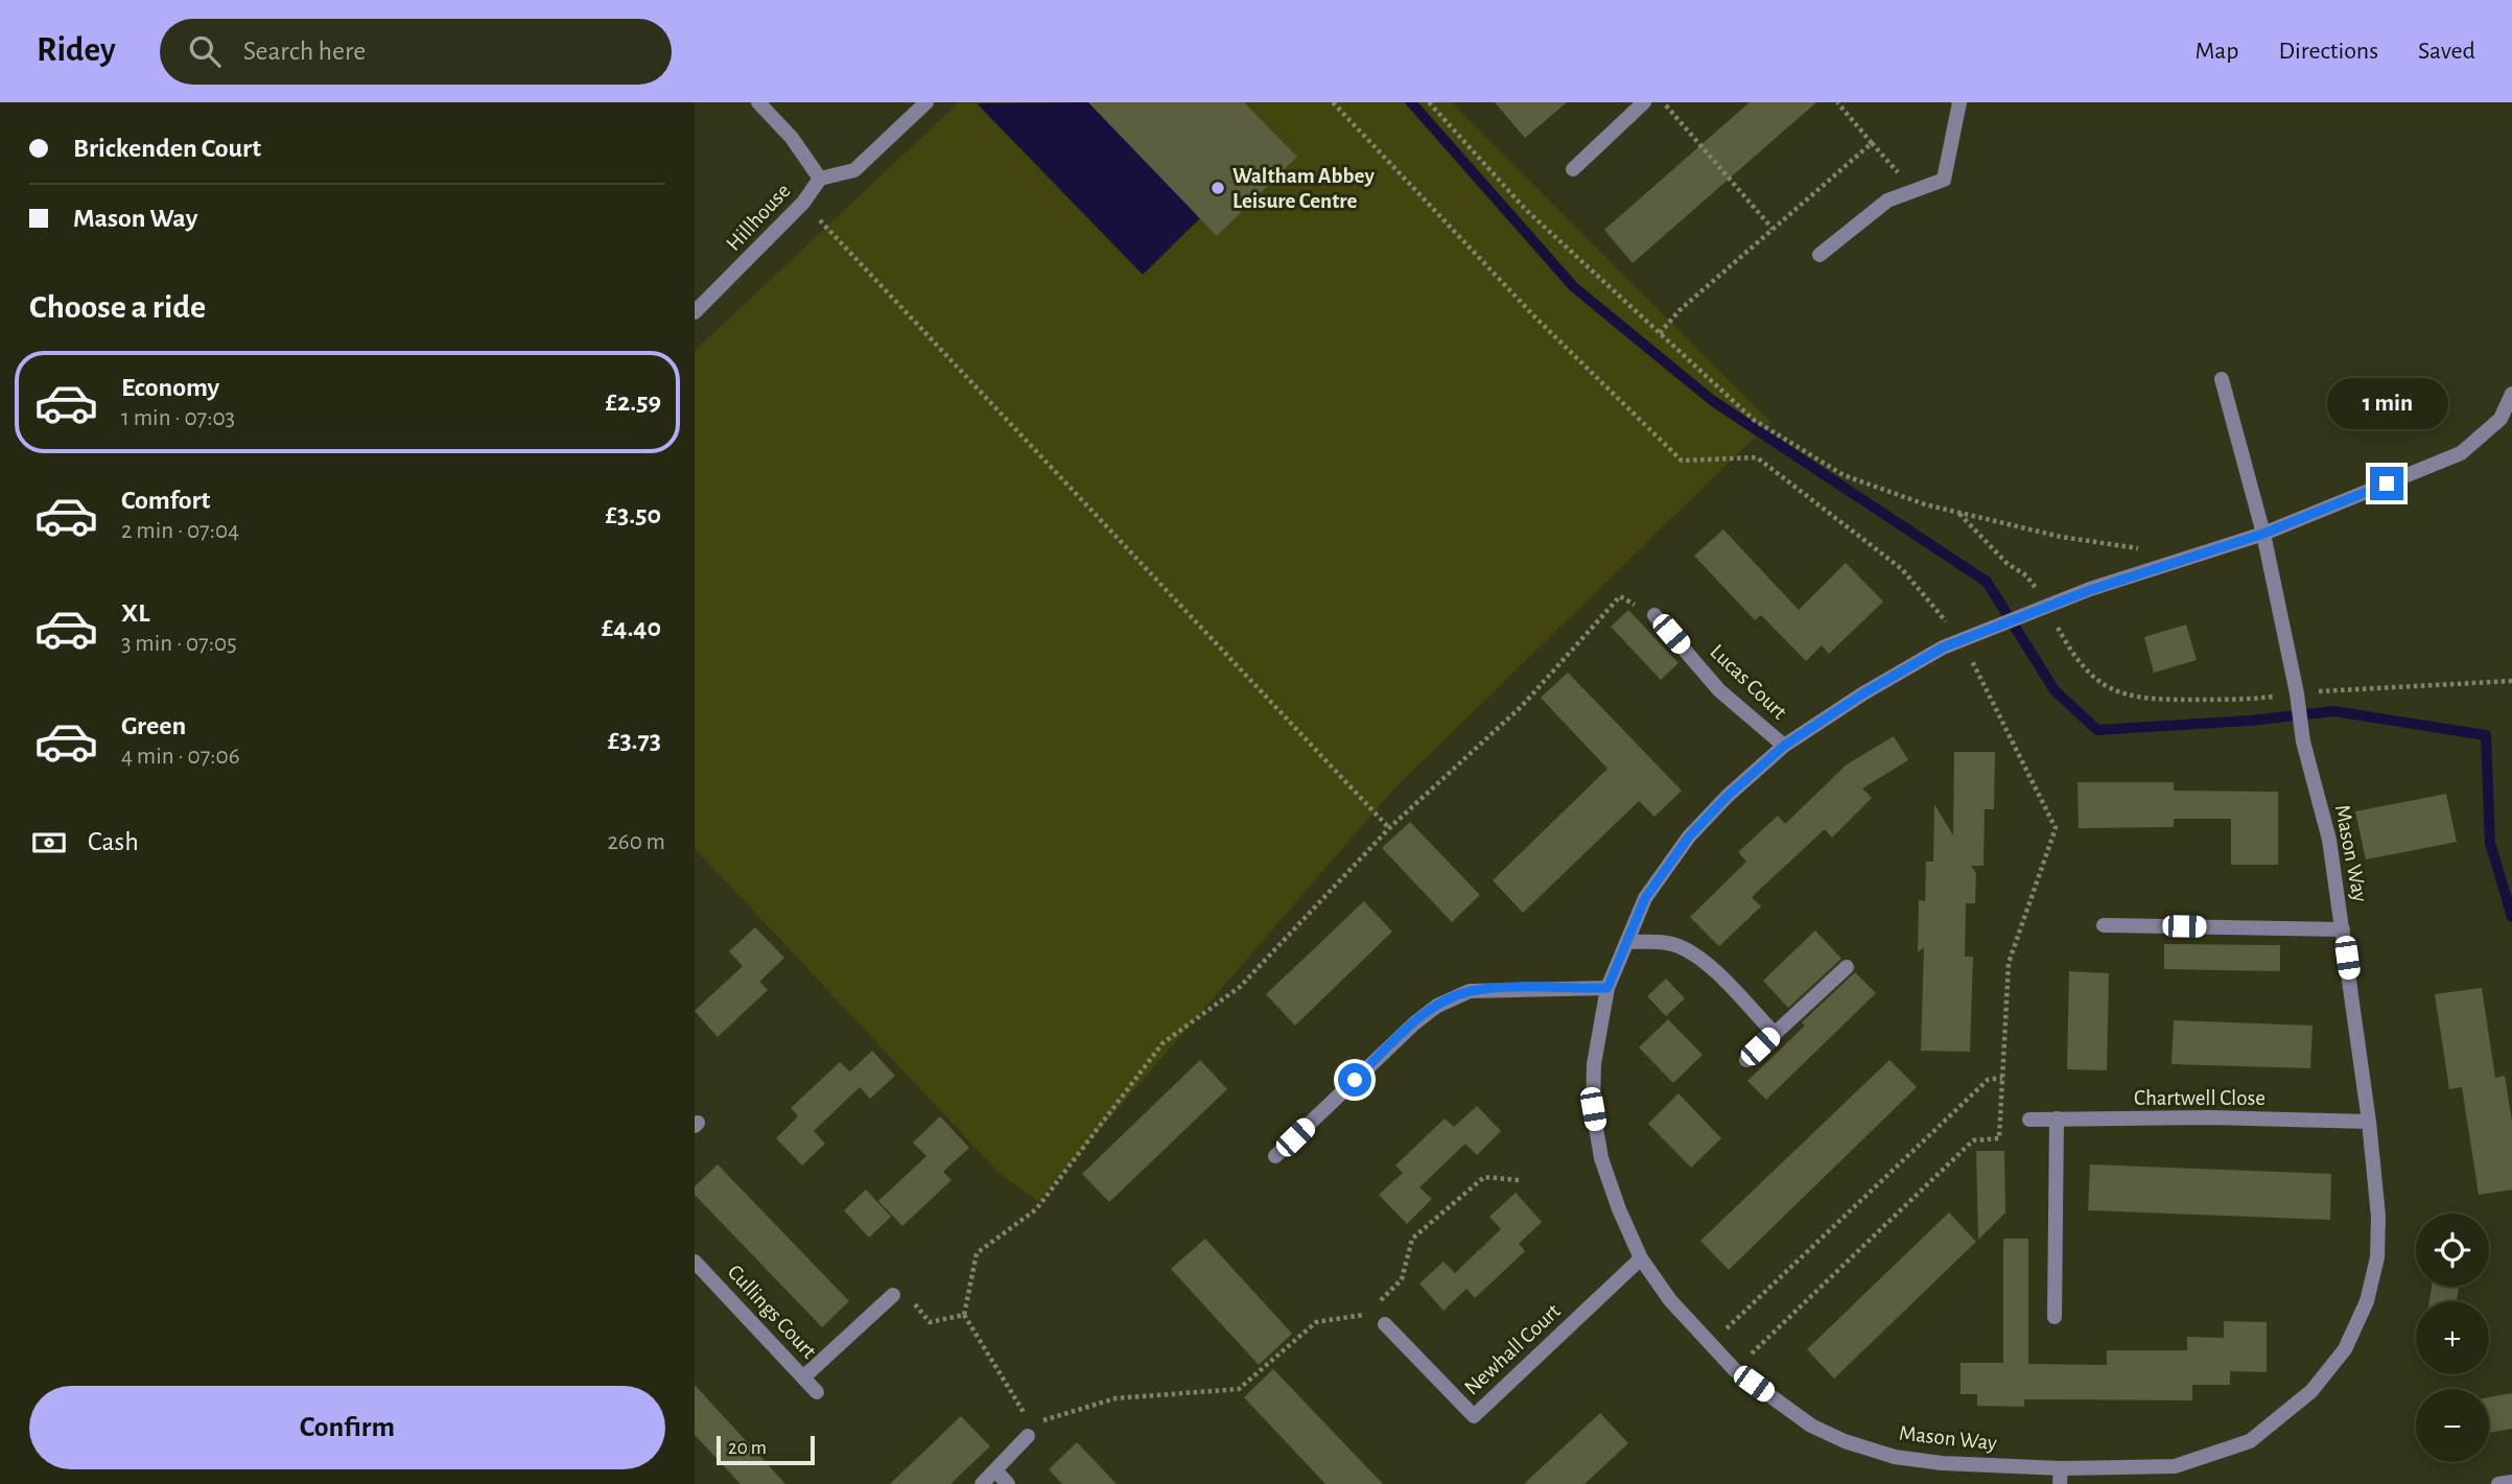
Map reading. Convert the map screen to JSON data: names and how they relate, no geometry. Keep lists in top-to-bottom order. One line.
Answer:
{"streets":{"street":["Hillhouse","Lucas Court","Mason Way","Chartwell Close","Cullings Court","Newhall Court"]},"crossings":[["Lucas Court","Mason Way"],["Mason Way","Chartwell Close"],["Mason Way","Newhall Court"]],"places":["Waltham Abbey Leisure Centre"],"scale_bar":"20 m","page":{"header":"Ridey","search":"Search here","nav":["Map","Directions","Saved"],"banner":["Brickenden Court","Mason Way"],"heading":"Choose a ride","list":[{"name":"Economy","note":"1 min · 07:03","value":"£2.59"},{"name":"Comfort","note":"2 min · 07:04","value":"£3.50"},{"name":"XL","note":"3 min · 07:05","value":"£4.40"},{"name":"Green","note":"4 min · 07:06","value":"£3.73"}],"bubble":"1 min","pay":["Cash","260 m"],"map_buttons":["+","−"],"buttons":"Confirm","scale":"20 m"}}
